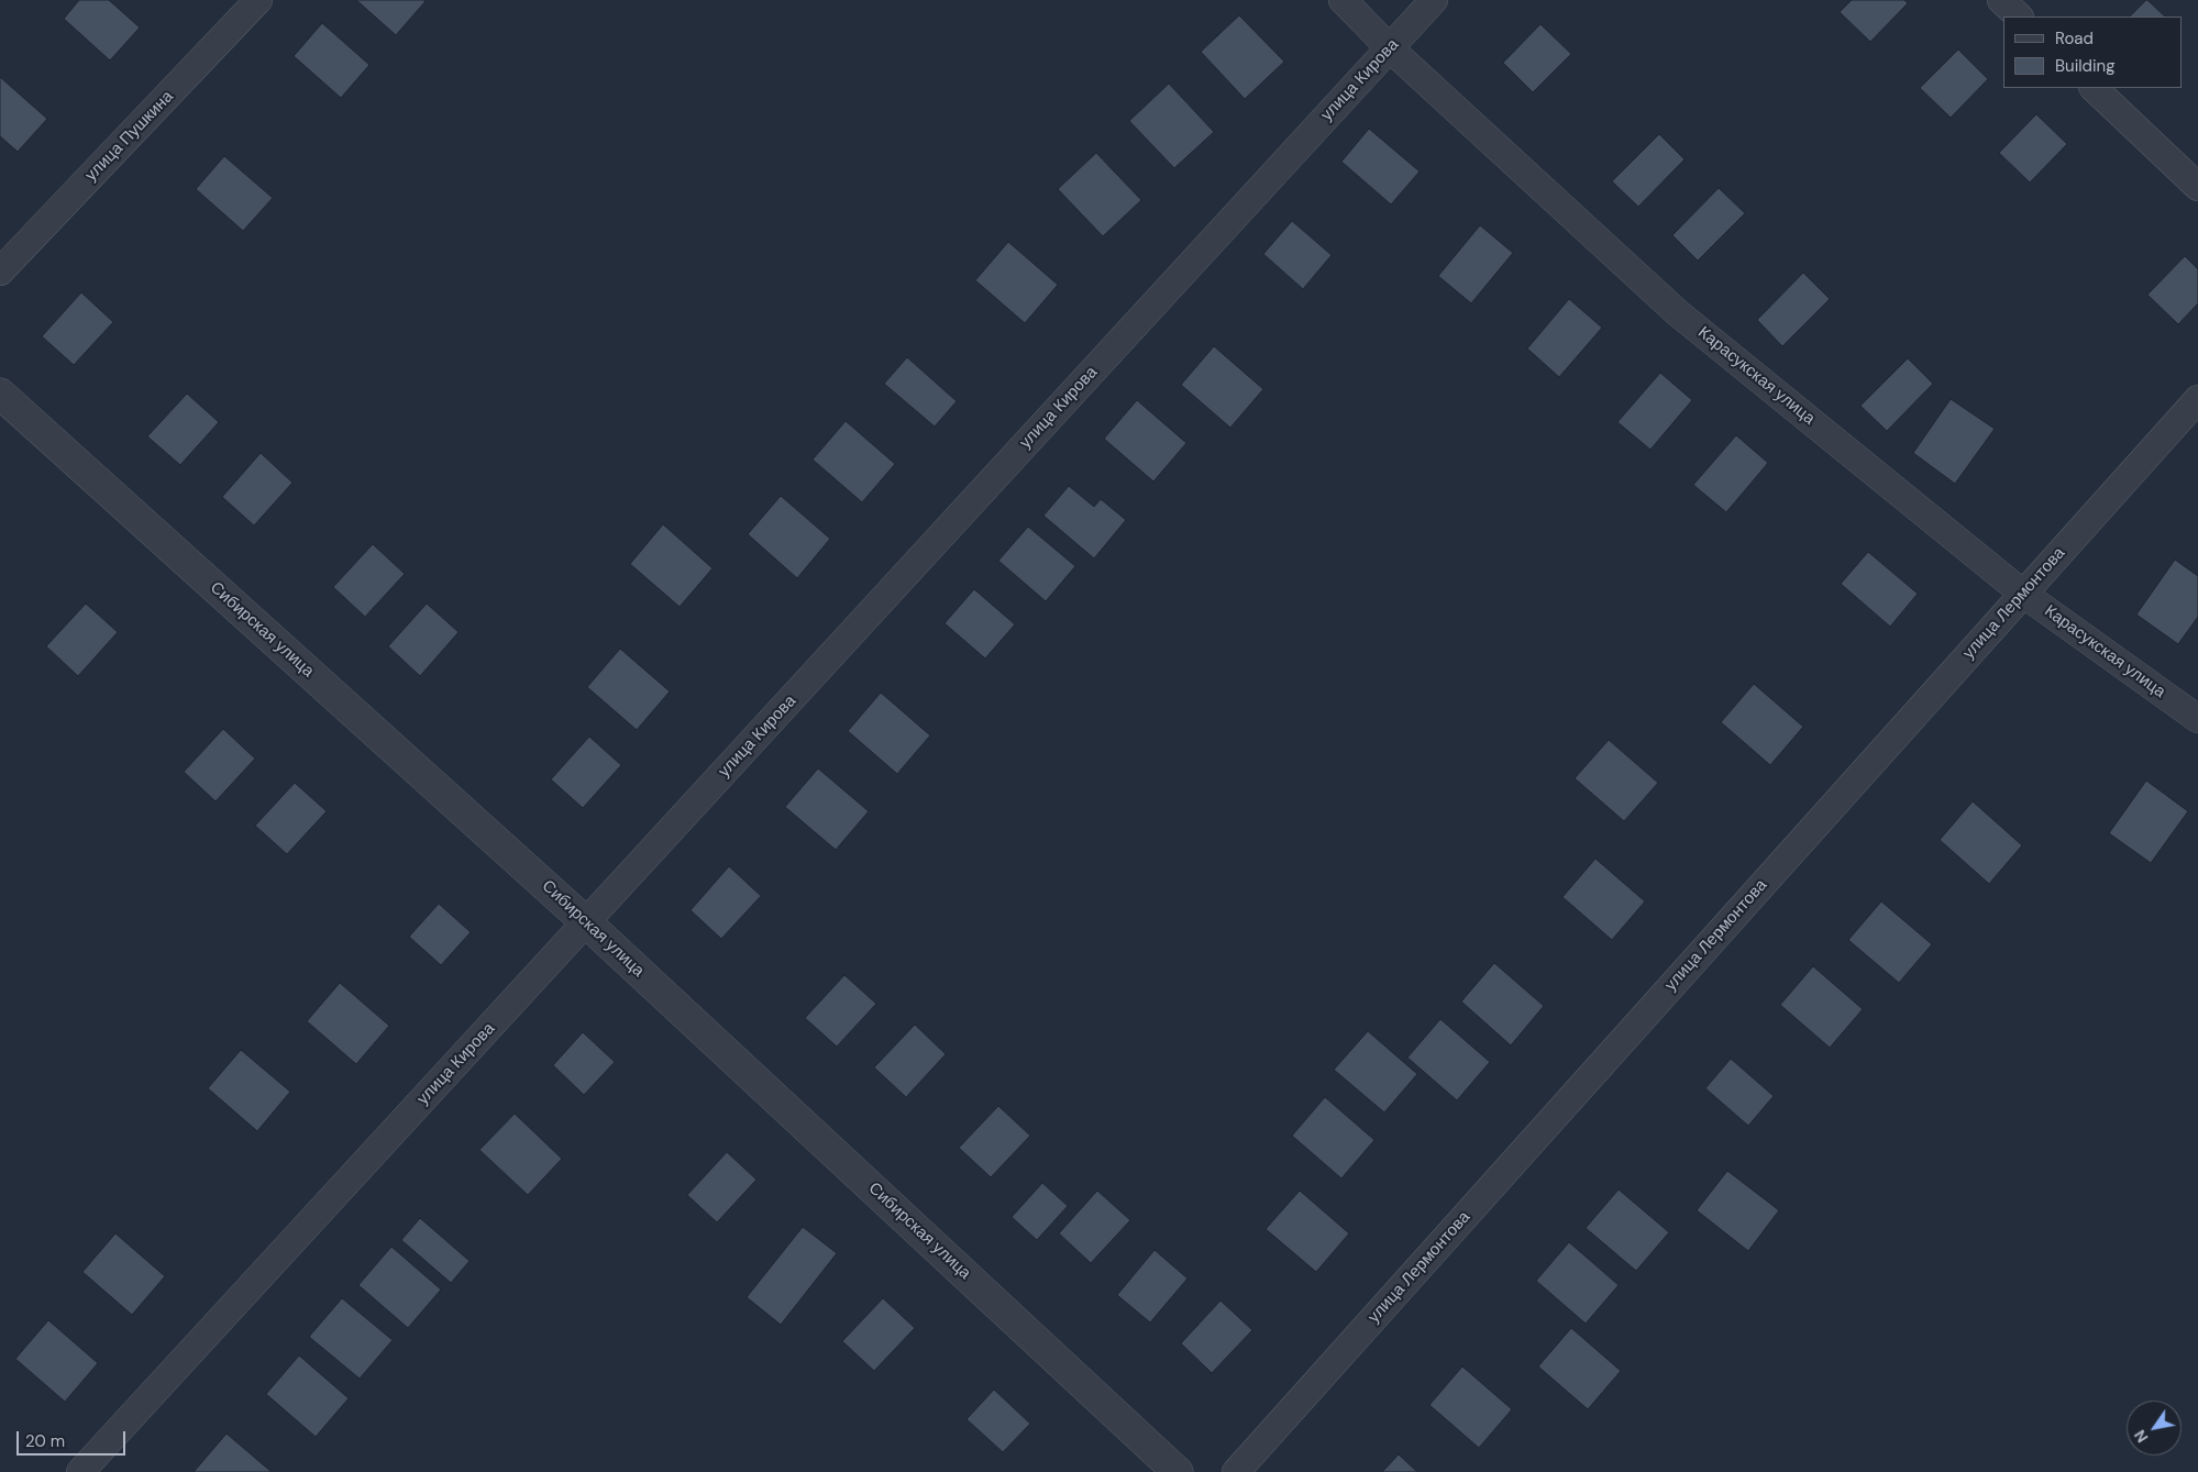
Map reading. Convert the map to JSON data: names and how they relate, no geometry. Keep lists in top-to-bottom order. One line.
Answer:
{"streets":{"street":["улица Кирова","улица Пушкина","Карасукская улица","улица Лермонтова","Сибирская улица"]},"crossings":[["улица Кирова","Карасукская улица"],["улица Кирова","Сибирская улица"],["Карасукская улица","улица Лермонтова"]],"legend":["Road","Building"],"scale_bar":"20 m","north":"bottom left"}
